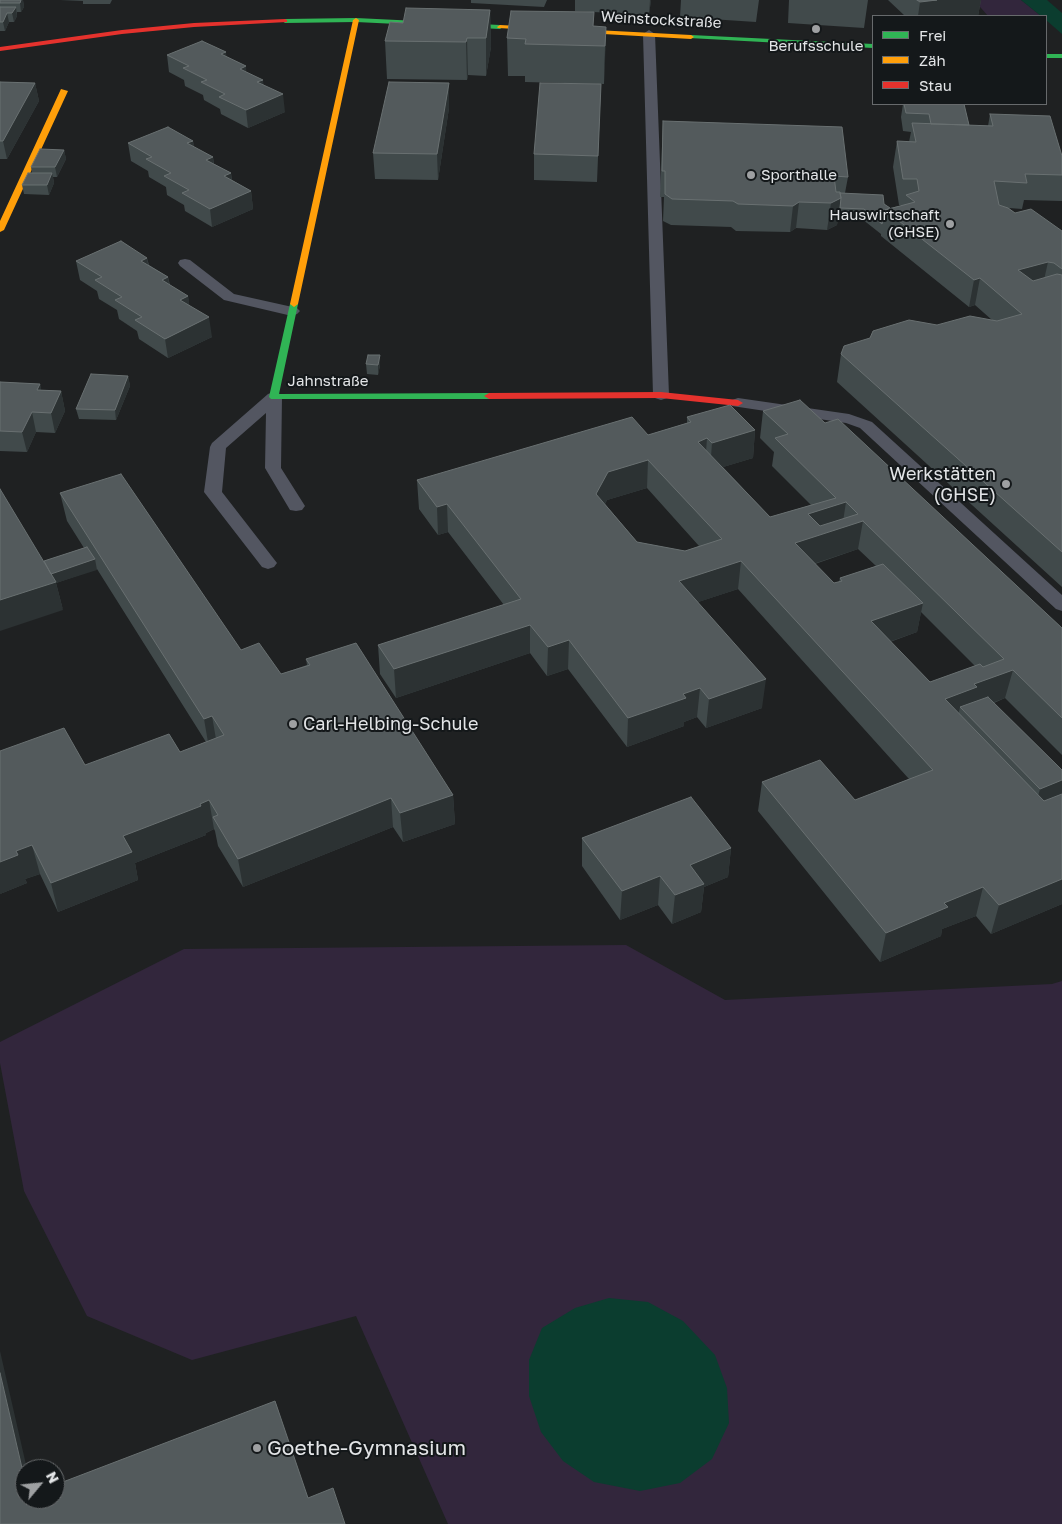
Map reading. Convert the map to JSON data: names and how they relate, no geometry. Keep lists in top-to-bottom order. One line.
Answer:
{"streets":{"street":["Weinstockstraße","Jahnstraße"]},"crossings":[["Weinstockstraße","Jahnstraße"]],"places":["Berufsschule","Sporthalle","Hauswirtschaft (GHSE)","Werkstätten (GHSE)","Carl-Helbing-Schule","Goethe-Gymnasium"],"legend":["Frei","Zäh","Stau"],"north":"top right"}
